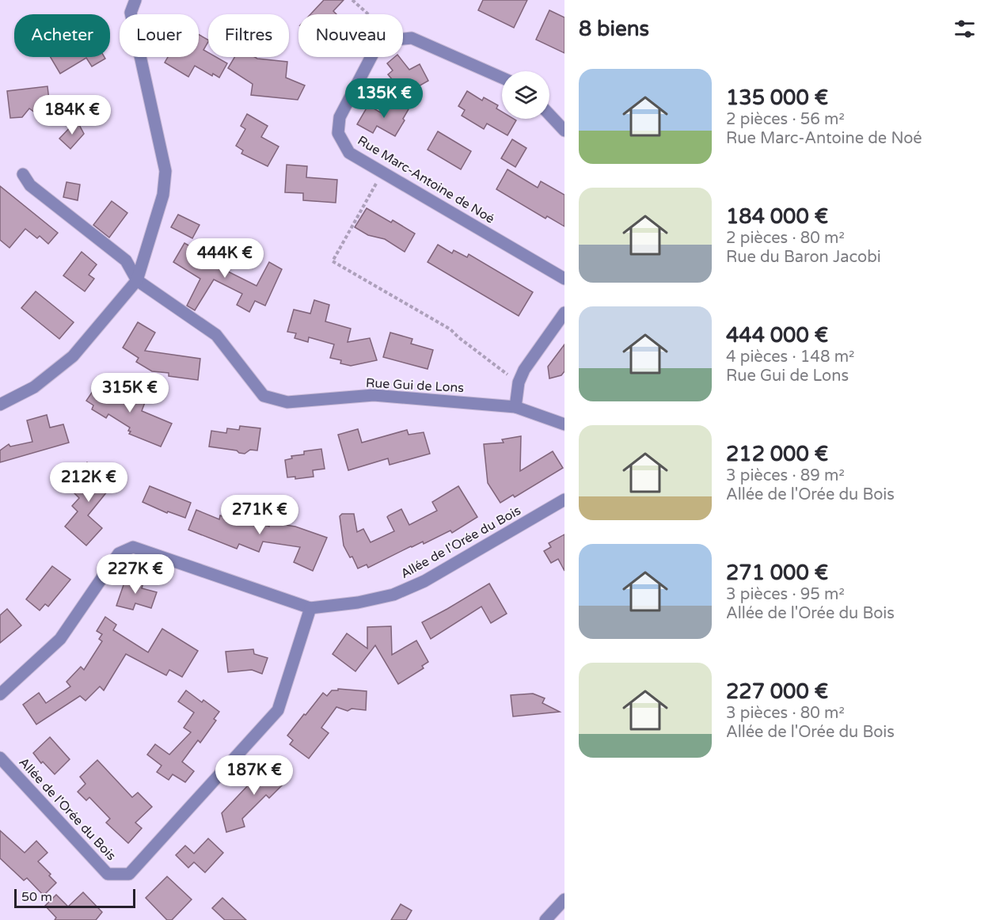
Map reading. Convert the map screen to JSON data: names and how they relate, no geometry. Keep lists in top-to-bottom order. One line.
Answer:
{"streets":{"street":["Rue Marc-Antoine de Noé","Rue Gui de Lons","Allée de l'Orée du Bois"]},"scale_bar":"50 m","page":{"heading":"8 biens","chip":["Acheter","Louer","Filtres","Nouveau"],"list":[{"name":"135 000 €","note":"2 pièces · 56 m² · Rue Marc-Antoine de Noé"},{"name":"184 000 €","note":"2 pièces · 80 m² · Rue du Baron Jacobi"},{"name":"444 000 €","note":"4 pièces · 148 m² · Rue Gui de Lons"},{"name":"212 000 €","note":"3 pièces · 89 m² · Allée de l'Orée du Bois"},{"name":"271 000 €","note":"3 pièces · 95 m² · Allée de l'Orée du Bois"},{"name":"227 000 €","note":"3 pièces · 80 m² · Allée de l'Orée du Bois"}],"price":["135K €","184K €","444K €","315K €","212K €","271K €","227K €","187K €"],"scale":"50 m"}}
